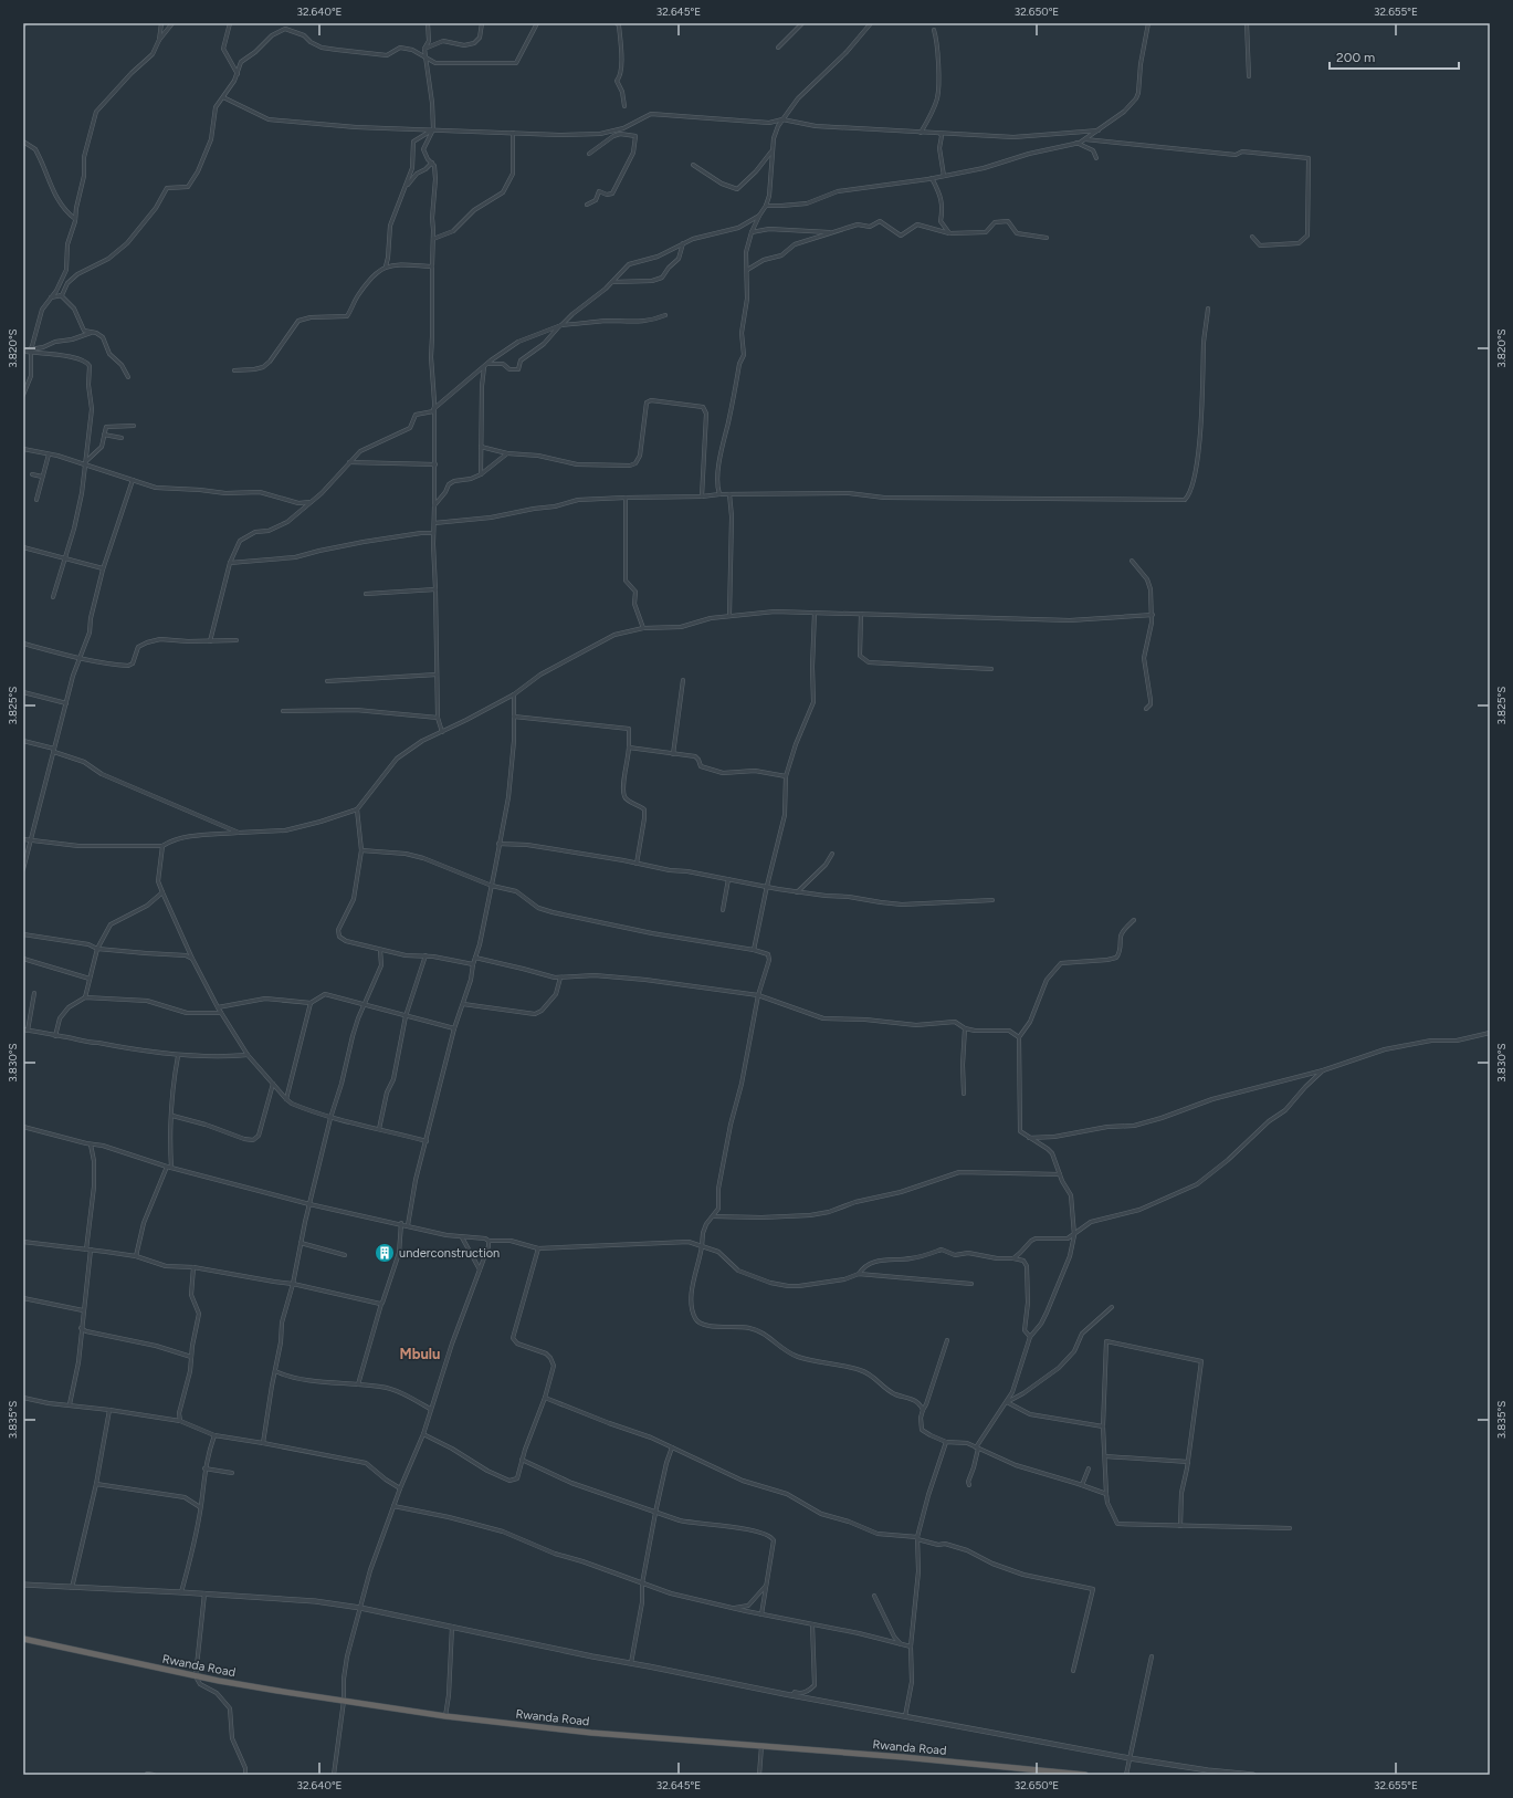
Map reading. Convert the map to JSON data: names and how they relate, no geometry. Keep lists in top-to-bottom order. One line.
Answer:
{"streets":{"highway":["Rwanda Road"]},"districts":["Mbulu"],"places":{"building":["underconstruction"]},"scale_bar":"200 m","coordinates":["32.640°E","32.645°E","32.650°E","32.655°E","3.820°S","3.825°S","3.830°S","3.835°S"]}
